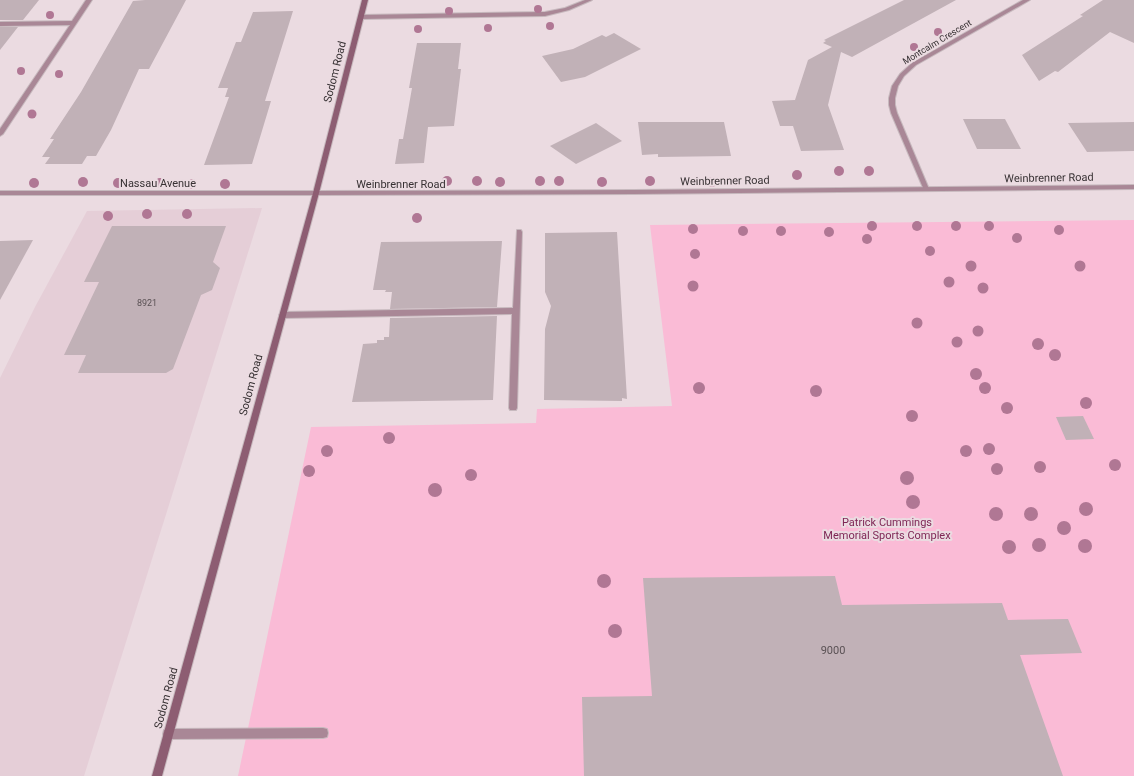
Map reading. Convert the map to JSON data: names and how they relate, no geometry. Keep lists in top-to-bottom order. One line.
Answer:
{"streets":{"main road":["Sodom Road"],"street":["Montcalm Crescent","Weinbrenner Road","Nassau Avenue"]},"crossings":[["Montcalm Crescent","Weinbrenner Road"],["Sodom Road","Weinbrenner Road"],["Sodom Road","Nassau Avenue"],["Weinbrenner Road","Nassau Avenue"]],"parks":["Patrick Cummings Memorial Sports Complex"],"house_numbers":["8921","9000"]}
